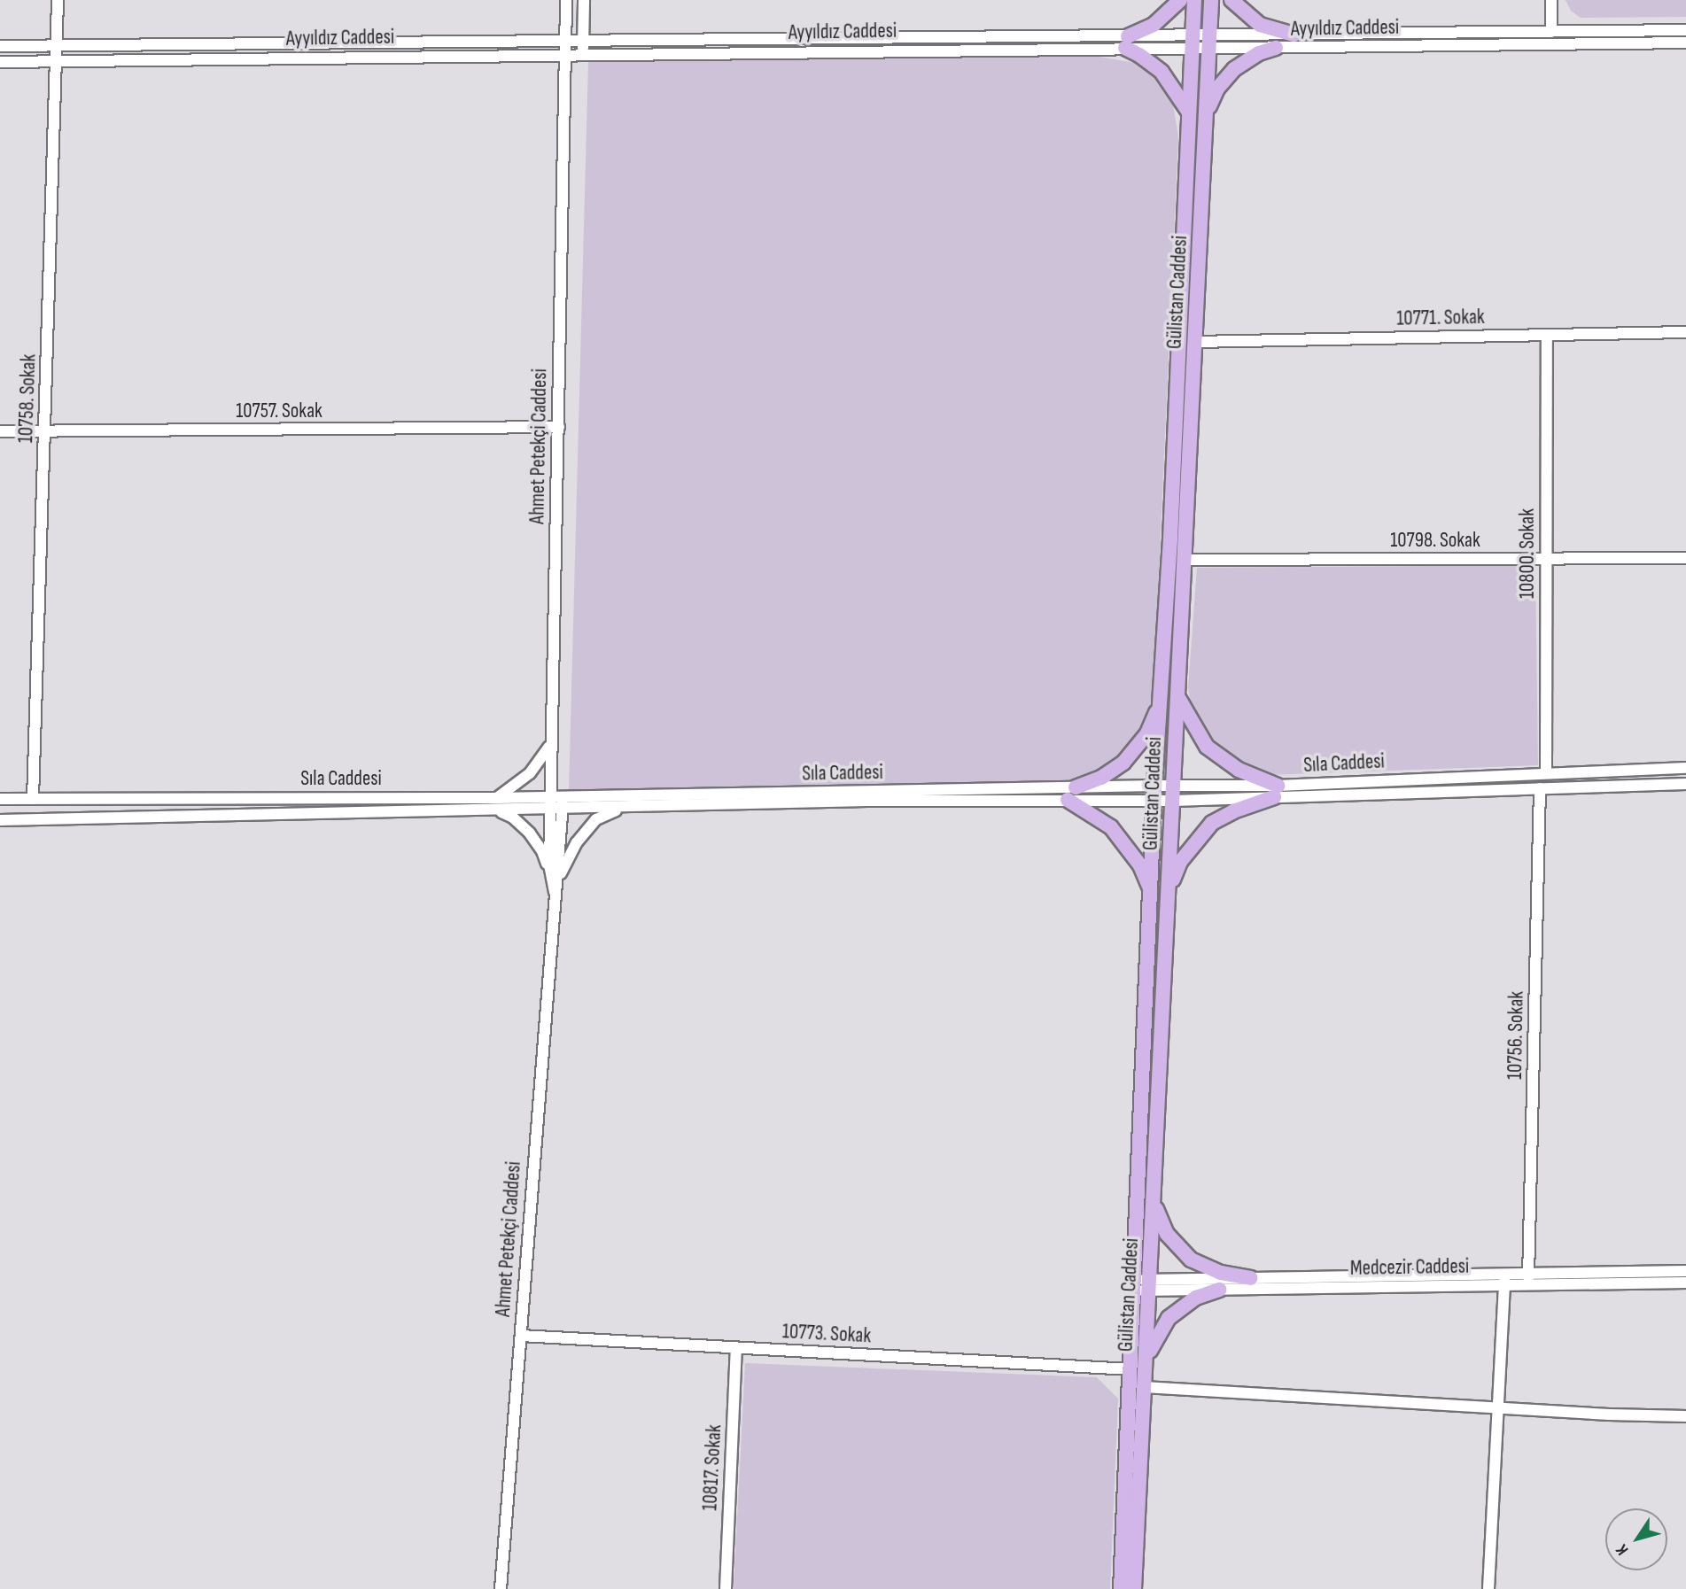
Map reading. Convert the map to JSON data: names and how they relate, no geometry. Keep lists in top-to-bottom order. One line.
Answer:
{"streets":{"main road":["Gülistan Caddesi"],"street":["Ayyıldız Caddesi","10771. Sokak","10758. Sokak","10757. Sokak","Ahmet Petekçi Caddesi","10798. Sokak","10800. Sokak","Sıla Caddesi","10756. Sokak","Medcezir Caddesi","10773. Sokak","10817. Sokak"]},"crossings":[["Ayyıldız Caddesi","Gülistan Caddesi"],["Ayyıldız Caddesi","10758. Sokak"],["Ayyıldız Caddesi","Ahmet Petekçi Caddesi"],["Gülistan Caddesi","10771. Sokak"],["Gülistan Caddesi","10798. Sokak"],["Gülistan Caddesi","Sıla Caddesi"],["Gülistan Caddesi","Medcezir Caddesi"],["Gülistan Caddesi","10773. Sokak"],["10771. Sokak","10800. Sokak"],["10758. Sokak","10757. Sokak"],["10758. Sokak","Sıla Caddesi"],["10757. Sokak","Ahmet Petekçi Caddesi"],["Ahmet Petekçi Caddesi","Sıla Caddesi"],["Ahmet Petekçi Caddesi","10773. Sokak"],["10798. Sokak","10800. Sokak"],["10800. Sokak","Sıla Caddesi"],["10756. Sokak","Medcezir Caddesi"],["10773. Sokak","10817. Sokak"]],"north":"bottom left"}
